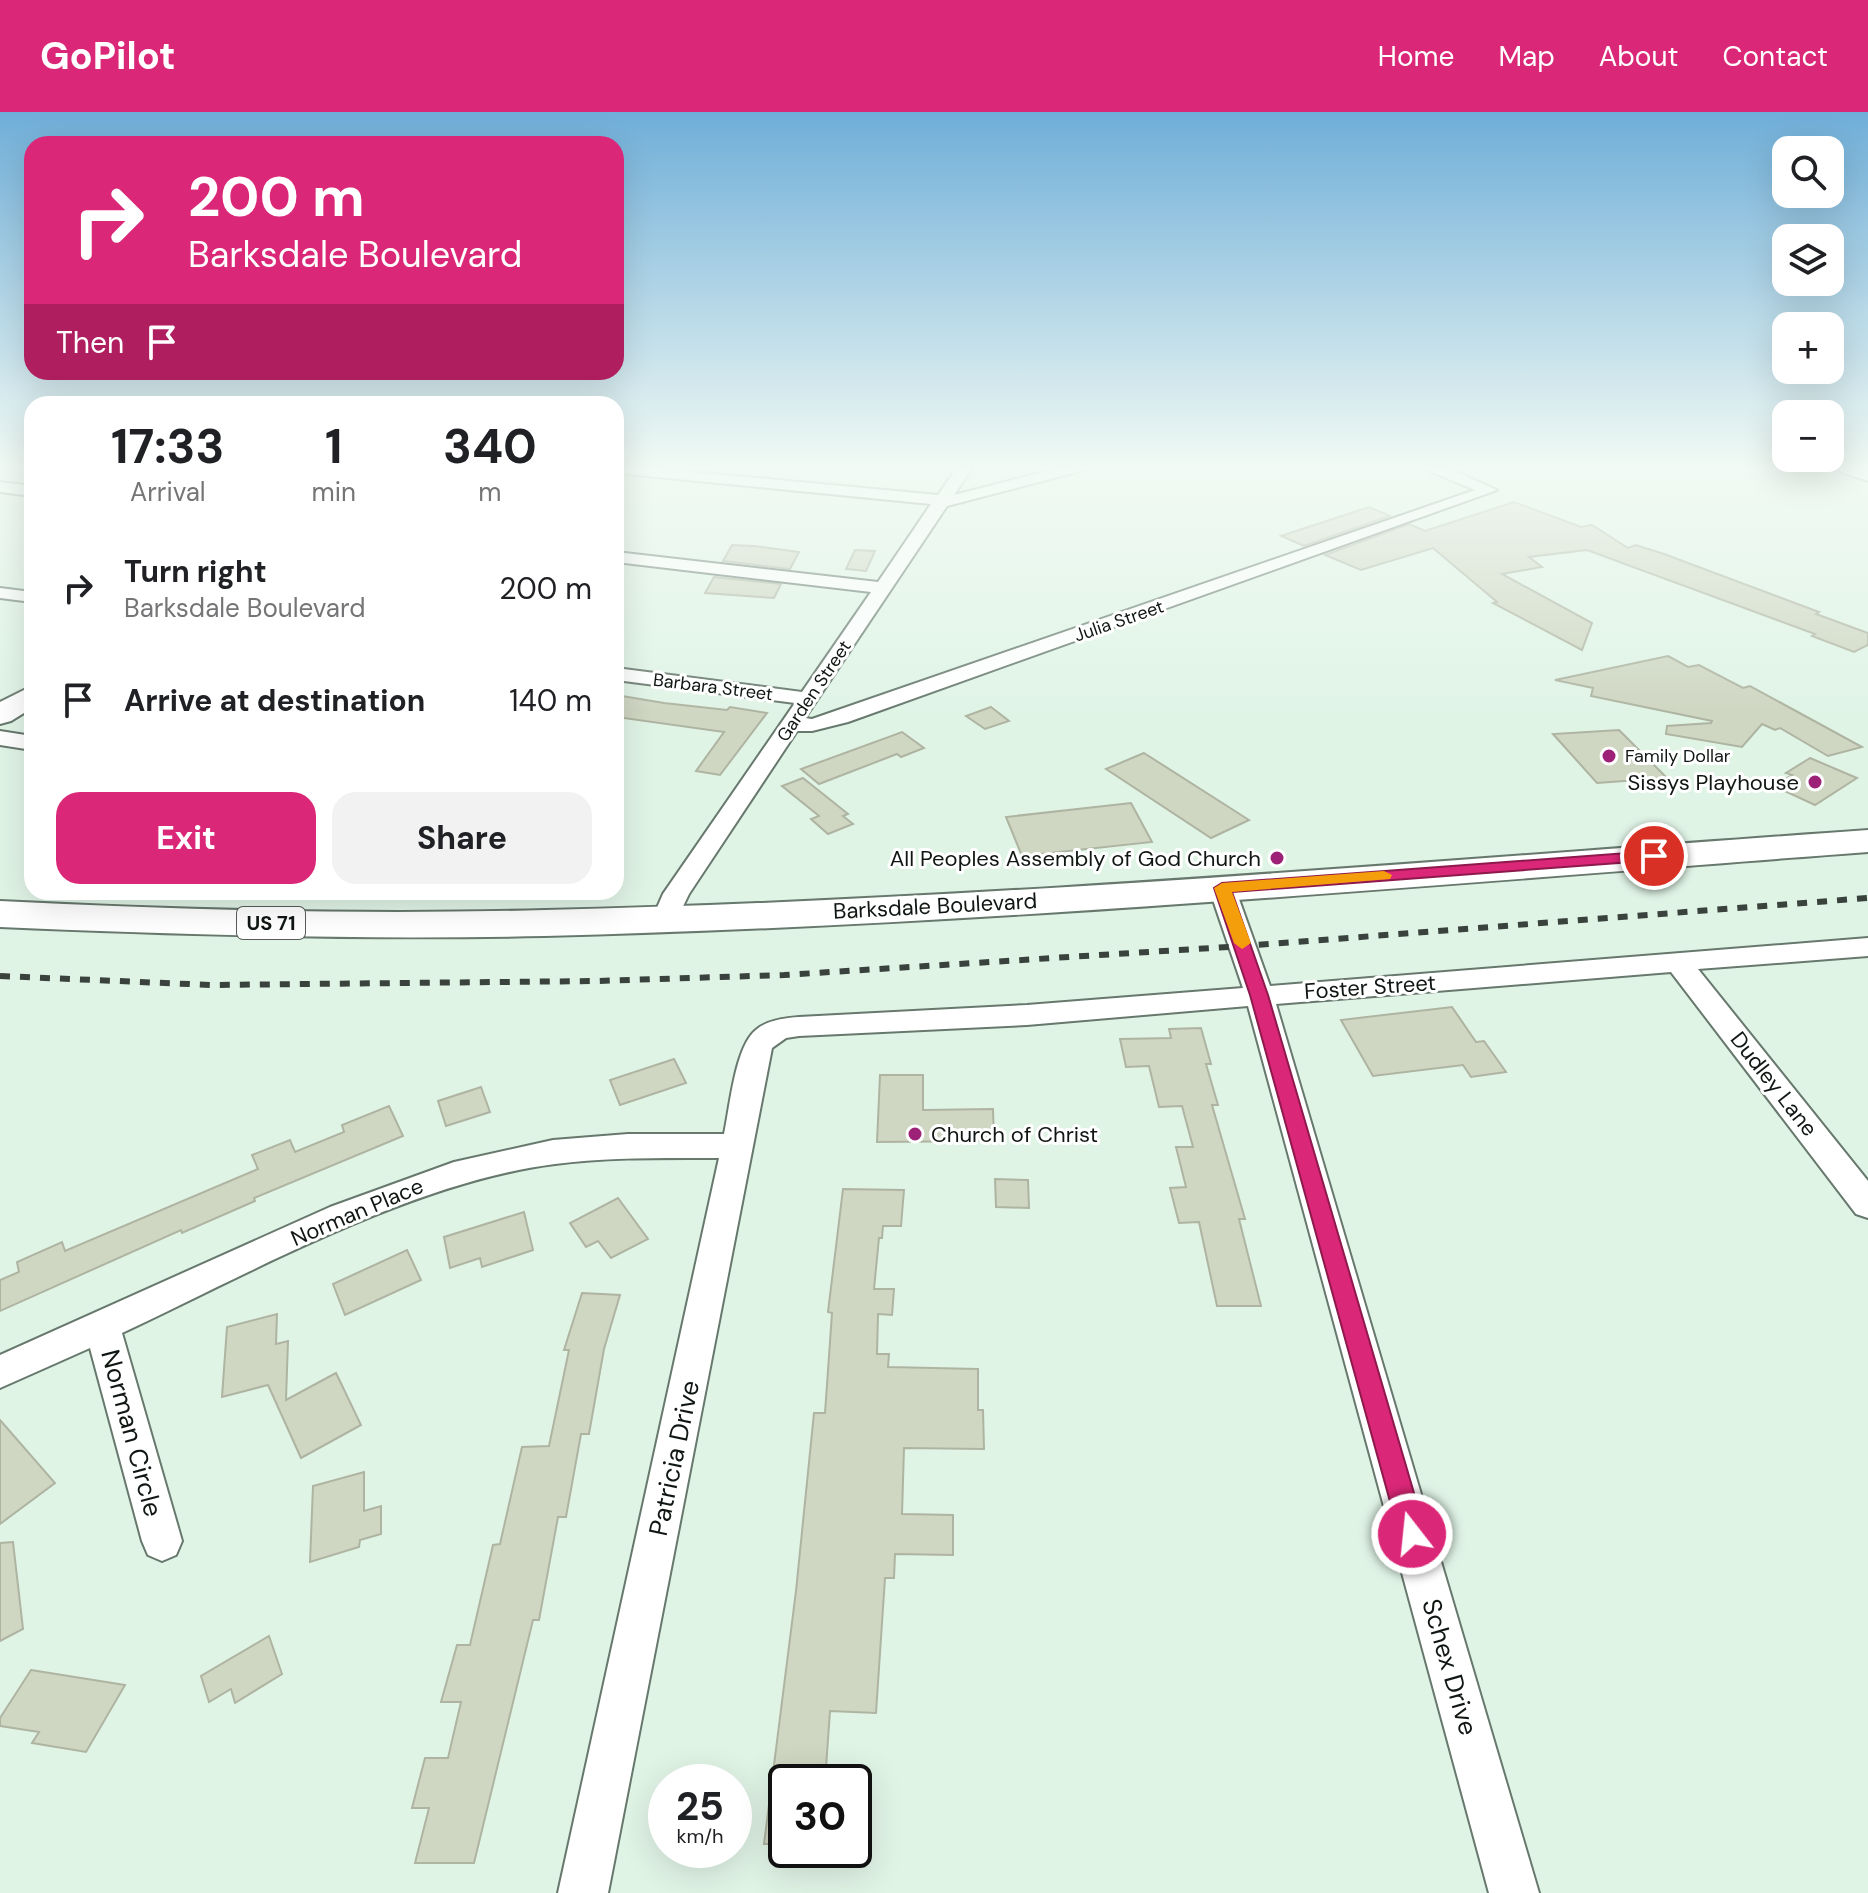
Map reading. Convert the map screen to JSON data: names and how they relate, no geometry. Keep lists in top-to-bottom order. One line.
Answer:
{"streets":{"main road":["Barksdale Boulevard","US 71"],"street":["Julia Street","Barbara Street","Garden Street","Foster Street","Dudley Lane","Norman Place","Norman Circle","Patricia Drive","Schex Drive"]},"crossings":[["Julia Street","Garden Street"],["Barbara Street","Garden Street"],["Garden Street","Barksdale Boulevard"],["Barksdale Boulevard","Schex Drive"],["Foster Street","Dudley Lane"],["Foster Street","Patricia Drive"],["Foster Street","Schex Drive"],["Norman Place","Norman Circle"],["Norman Place","Patricia Drive"]],"places":["Family Dollar","Sissys Playhouse","All Peoples Assembly of God Church","Church of Christ"],"page":{"header":"GoPilot","nav":["Home","Map","About","Contact"],"map_buttons":["+","−"],"turn":["200 m","Barksdale Boulevard"],"then":"Then","eta":["17:33","Arrival","1","min","340","m"],"list":[{"name":"Turn right","note":"Barksdale Boulevard","value":"200 m"},{"name":"Arrive at destination","value":"140 m"}],"buttons":["Exit","Share"],"speed":"25 km/h","limit":"30"}}
